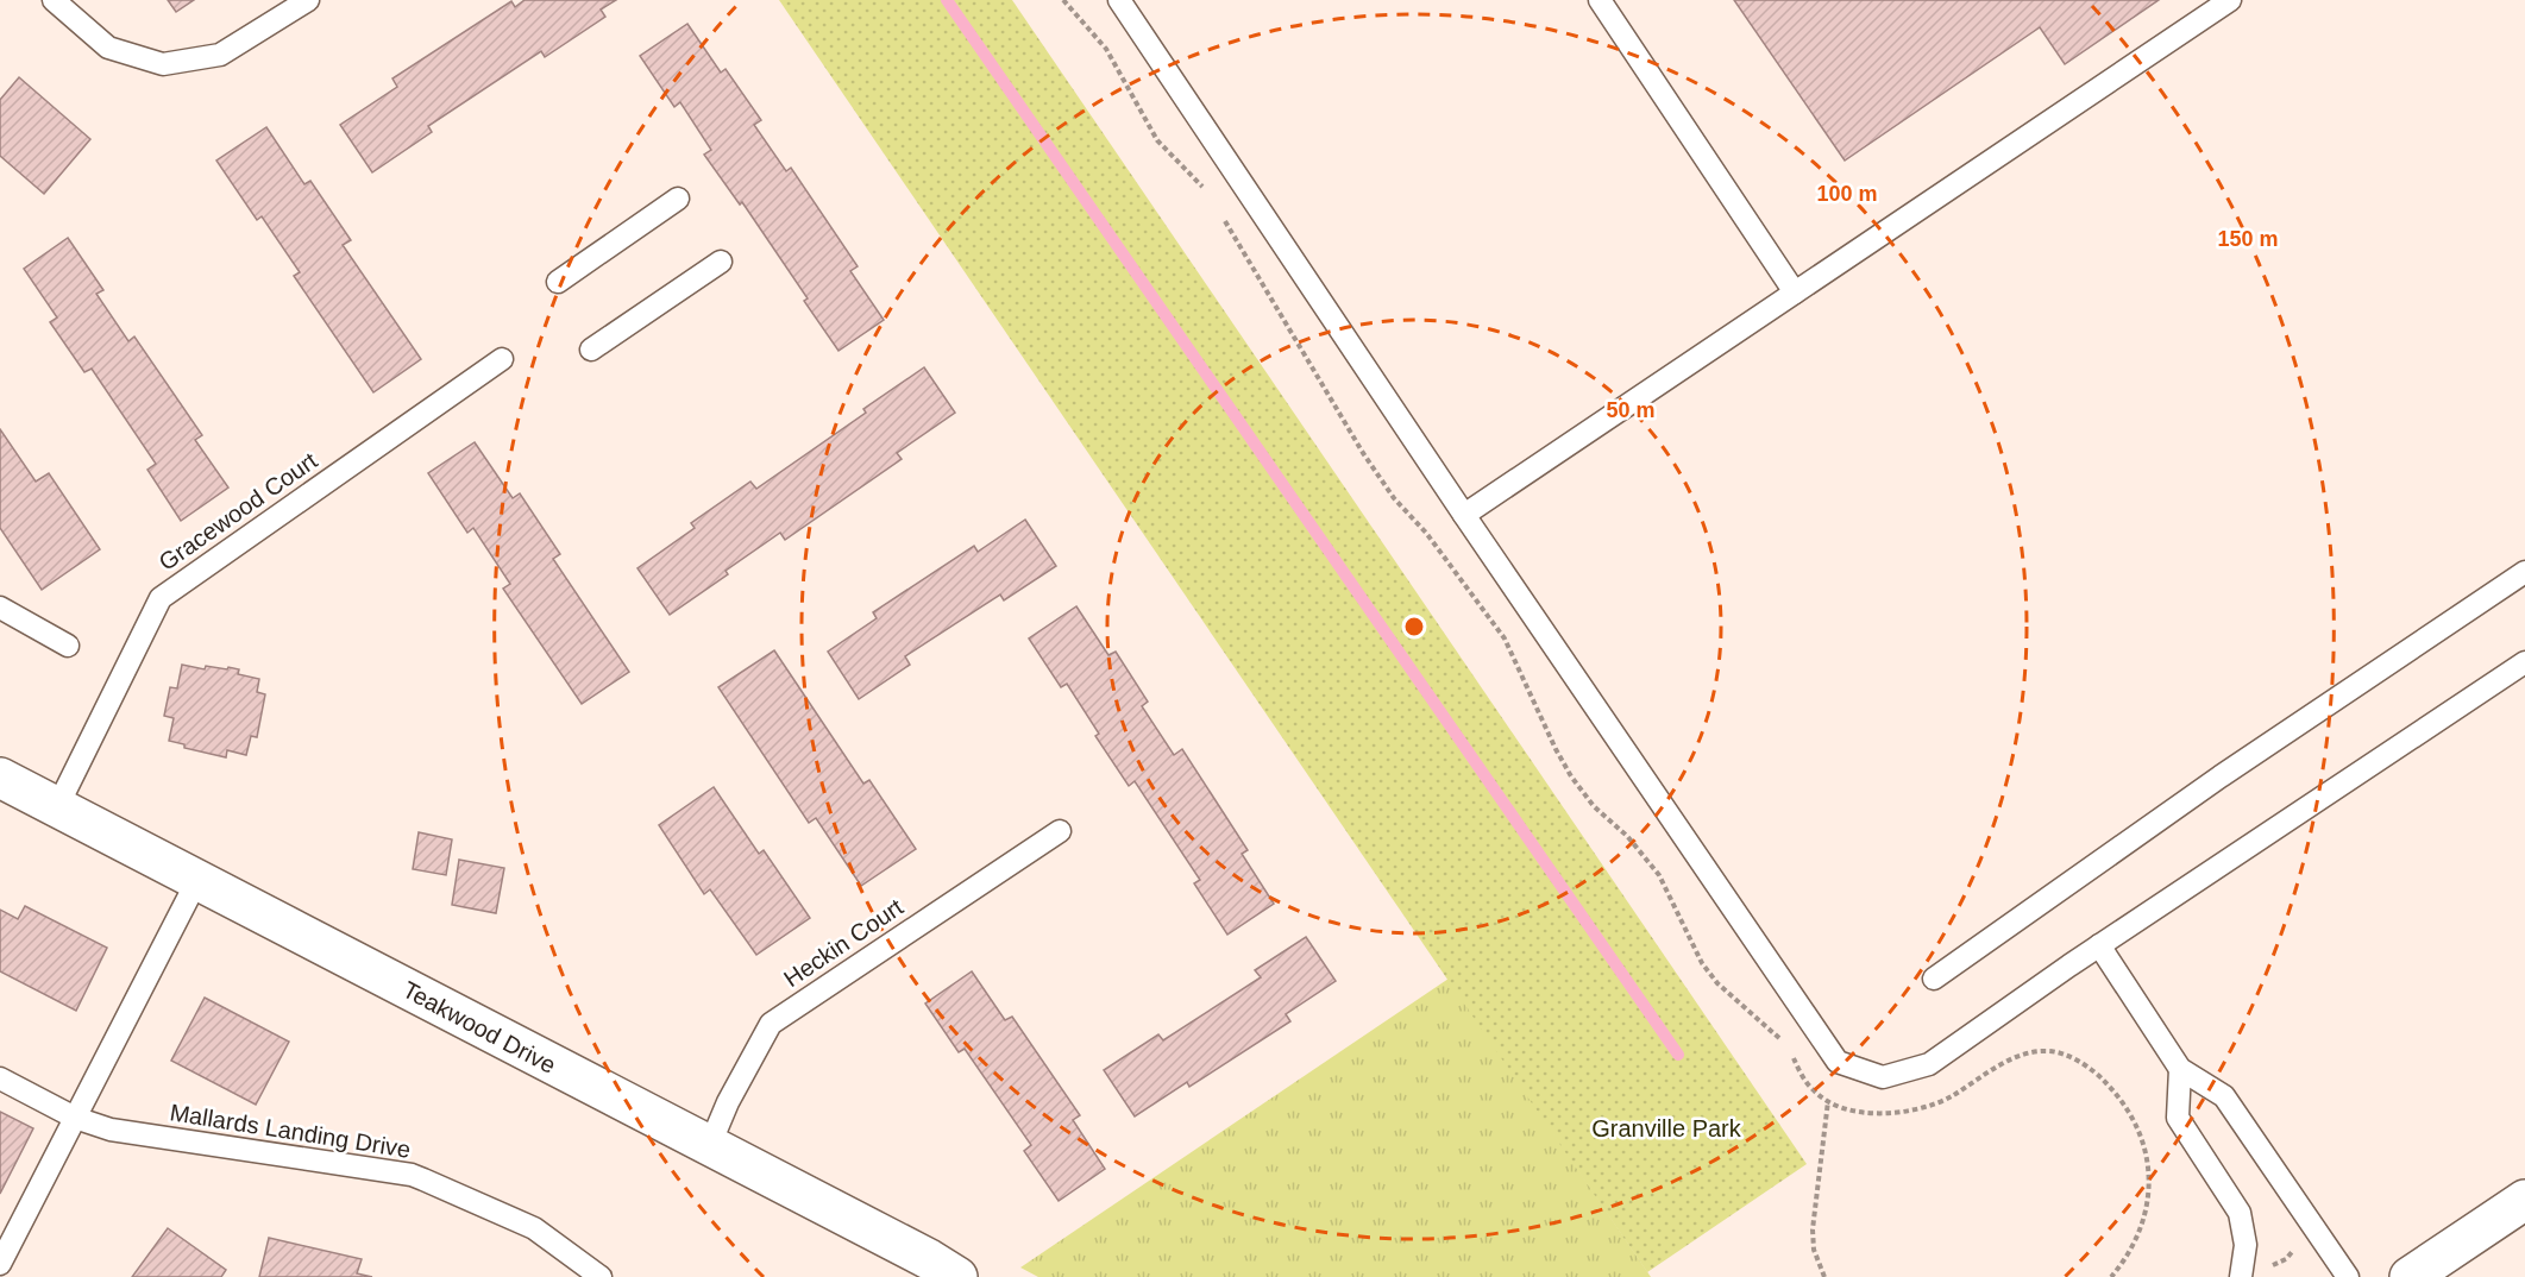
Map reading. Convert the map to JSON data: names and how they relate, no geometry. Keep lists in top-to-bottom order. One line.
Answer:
{"streets":{"street":["Teakwood Drive"],"lane":["Gracewood Court","Heckin Court","Mallards Landing Drive"]},"crossings":[["Gracewood Court","Teakwood Drive"],["Heckin Court","Teakwood Drive"]],"parks":["Granville Park"],"rings":["100 m","150 m","50 m"]}
